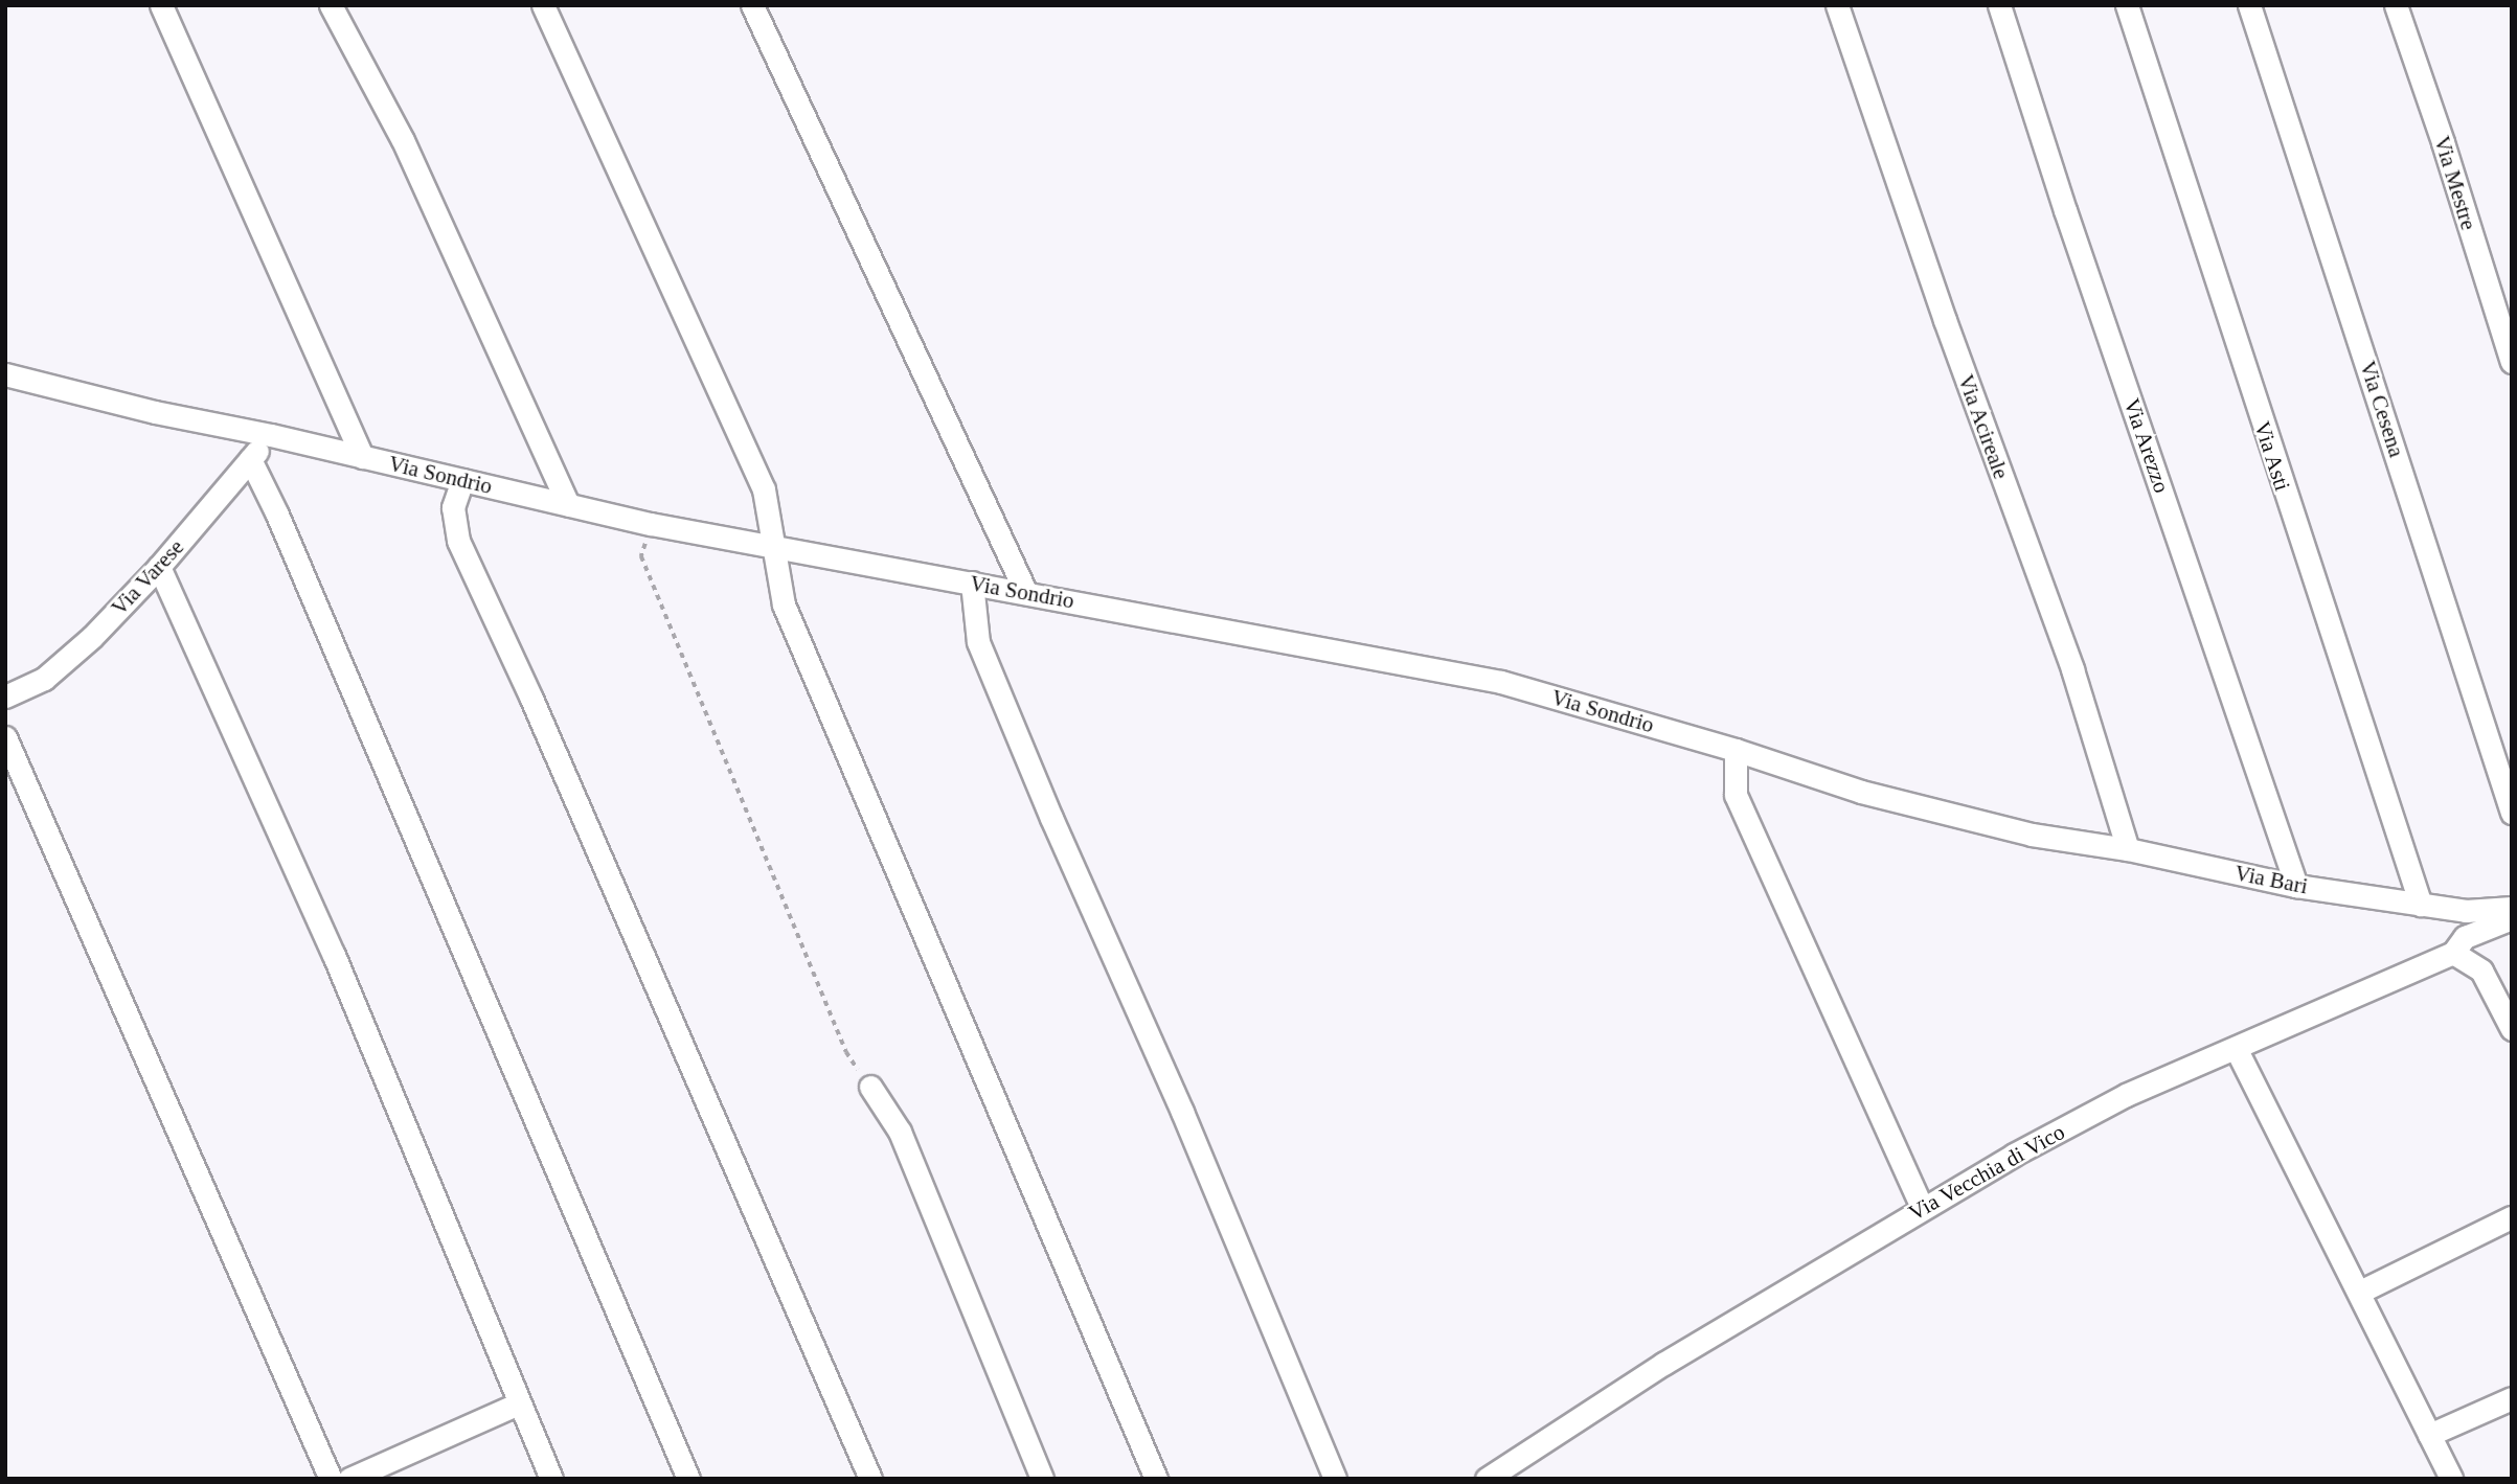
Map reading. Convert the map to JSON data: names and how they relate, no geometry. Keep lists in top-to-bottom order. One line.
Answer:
{"streets":{"street":["Via Mestre","Via Cesena","Via Acireale","Via Arezzo","Via Asti","Via Sondrio","Via Varese","Via Bari","Via Vecchia di Vico"]},"crossings":[["Via Acireale","Via Bari"],["Via Arezzo","Via Bari"],["Via Asti","Via Bari"],["Via Sondrio","Via Varese"],["Via Sondrio","Via Bari"]]}
